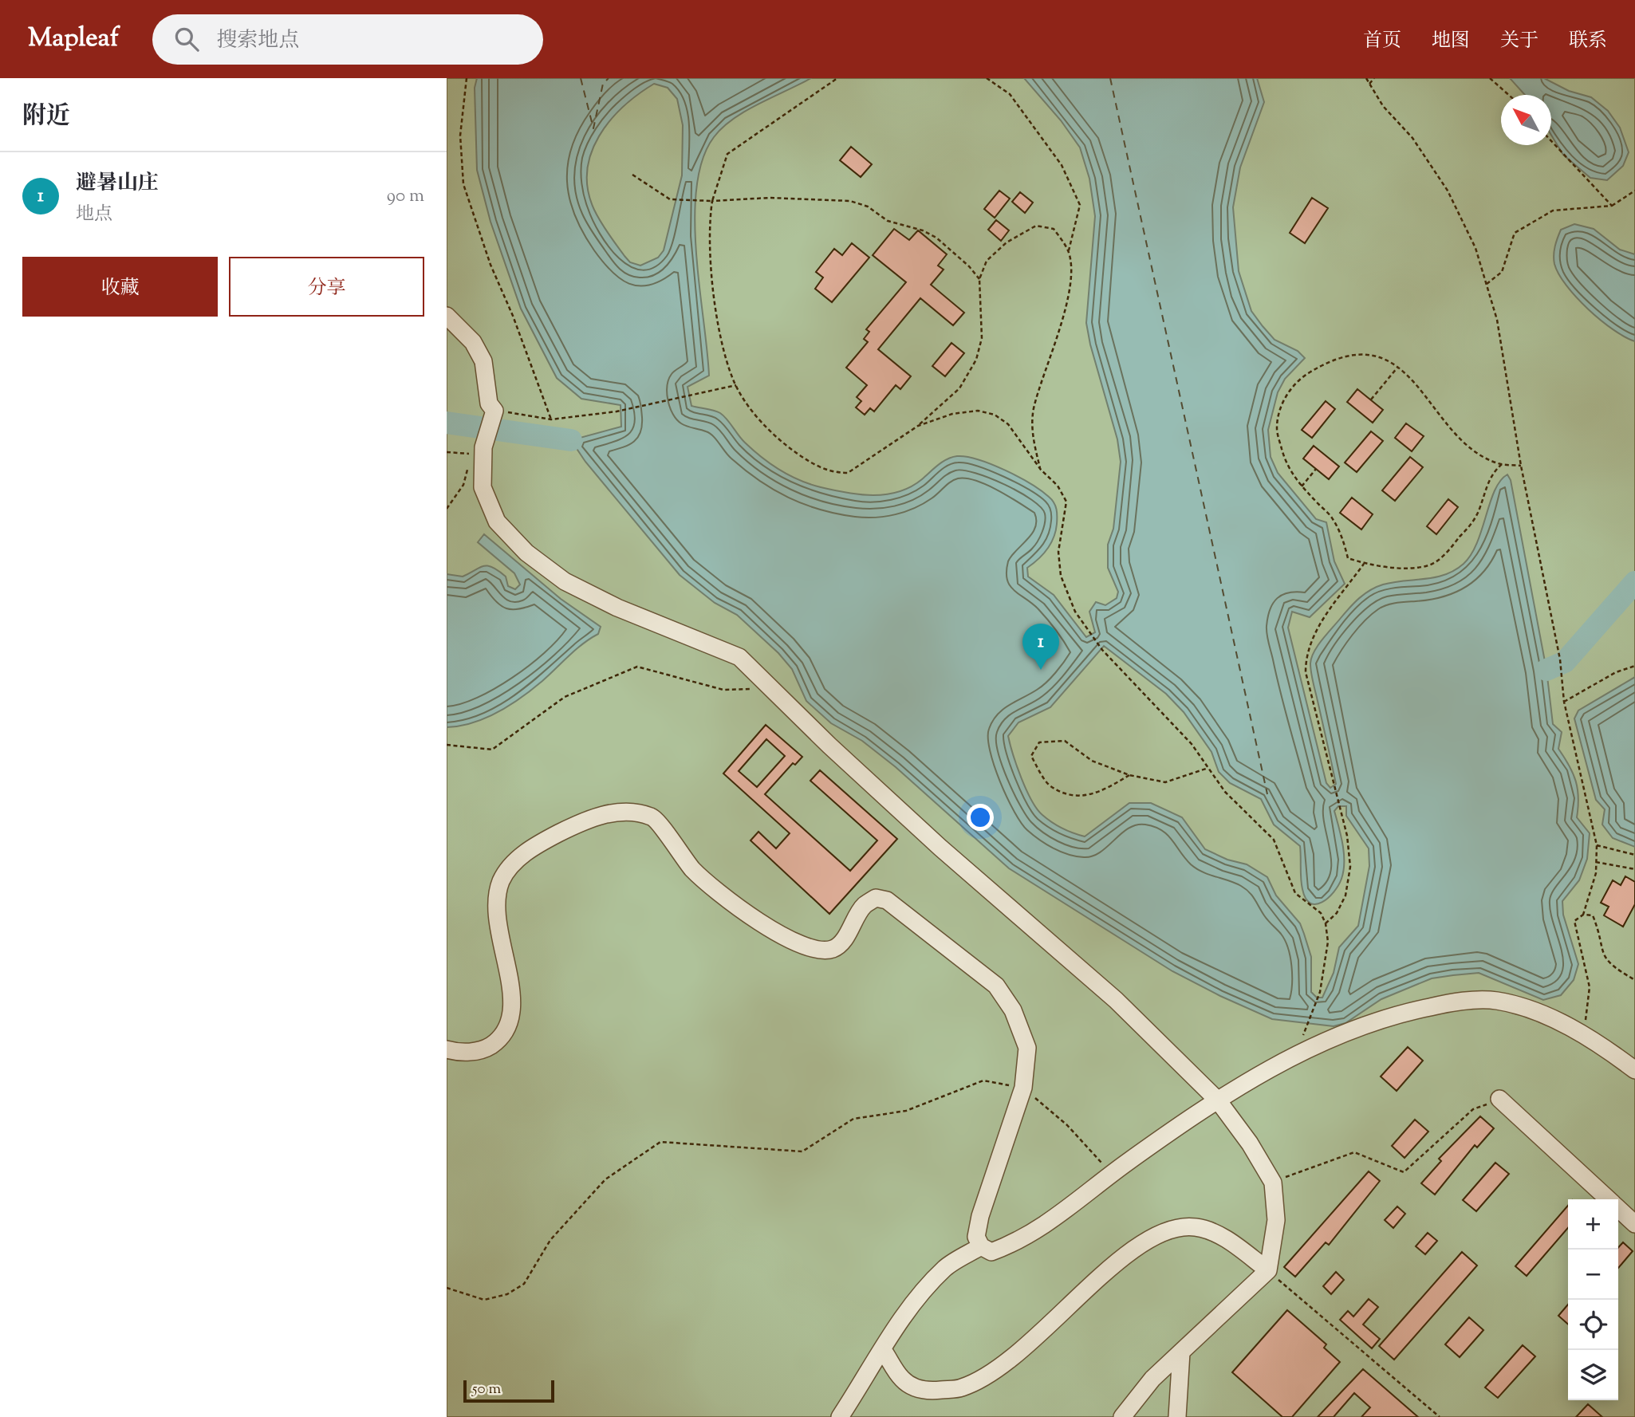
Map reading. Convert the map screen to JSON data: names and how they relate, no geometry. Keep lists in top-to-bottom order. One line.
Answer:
{"scale_bar":"50 m","north":"top left","page":{"header":"Mapleaf","search":"搜索地点","nav":["首页","地图","关于","联系"],"heading":"附近","list":[{"mark":"1","name":"避暑山庄","note":"地点","value":"90 m"}],"buttons":["收藏","分享"],"pins":"1","map_buttons":["+","−"],"scale":"50 m"}}
